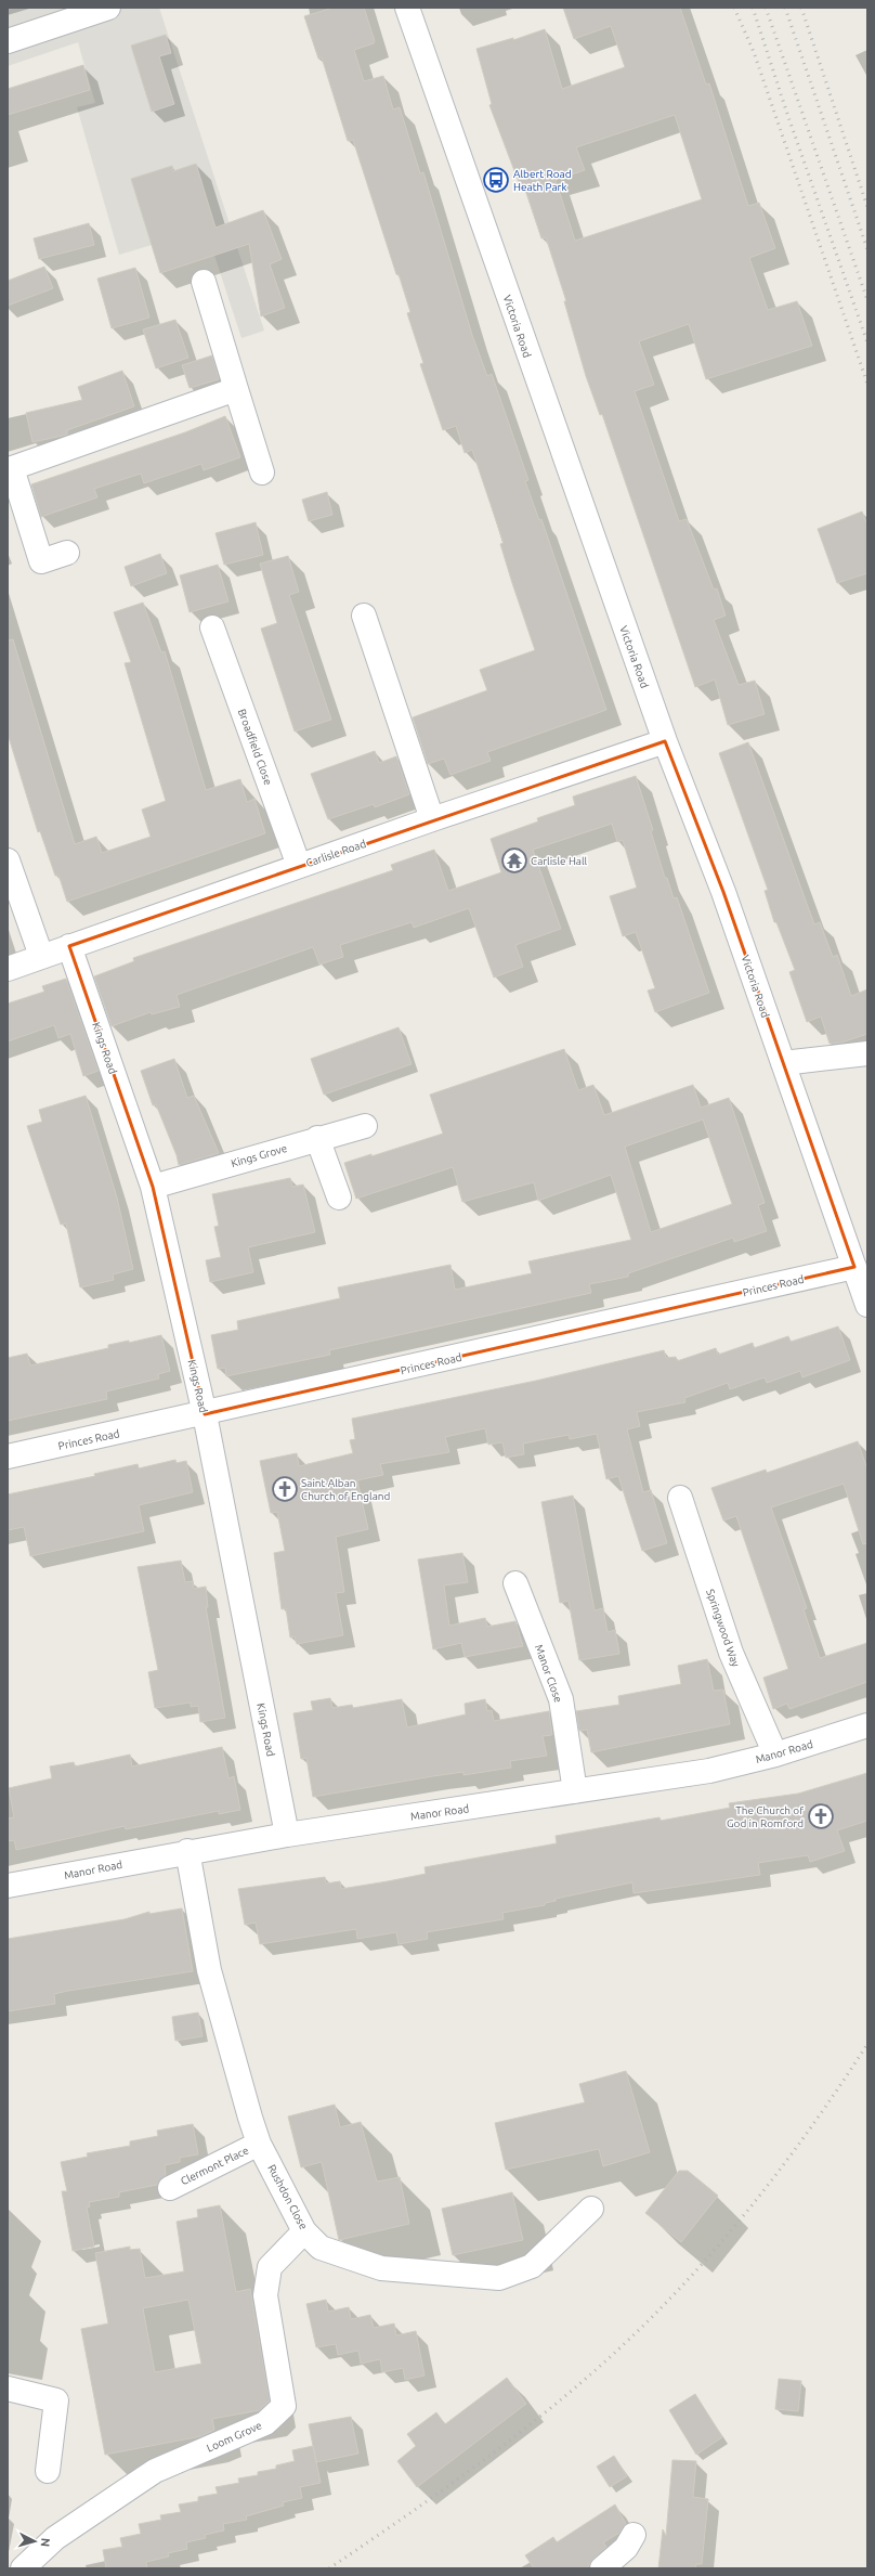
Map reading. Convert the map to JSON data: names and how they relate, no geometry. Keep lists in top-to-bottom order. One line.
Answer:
{"streets":{"street":["Victoria Road","Broadfield Close","Carlisle Road","Kings Road","Kings Grove","Princes Road","Springwood Way","Manor Close","Manor Road","Clermont Place","Rushdon Close","Loom Grove"]},"crossings":[["Victoria Road","Carlisle Road"],["Victoria Road","Princes Road"],["Broadfield Close","Carlisle Road"],["Carlisle Road","Kings Road"],["Kings Road","Kings Grove"],["Kings Road","Princes Road"],["Kings Road","Manor Road"],["Springwood Way","Manor Road"],["Manor Close","Manor Road"],["Manor Road","Rushdon Close"],["Clermont Place","Rushdon Close"],["Rushdon Close","Loom Grove"]],"places":{"bus stop":["Albert Road Heath Park"],"temple":["Carlisle Hall"],"church":["Saint Alban Church of England","The Church of God in Romford"]},"north":"right"}
